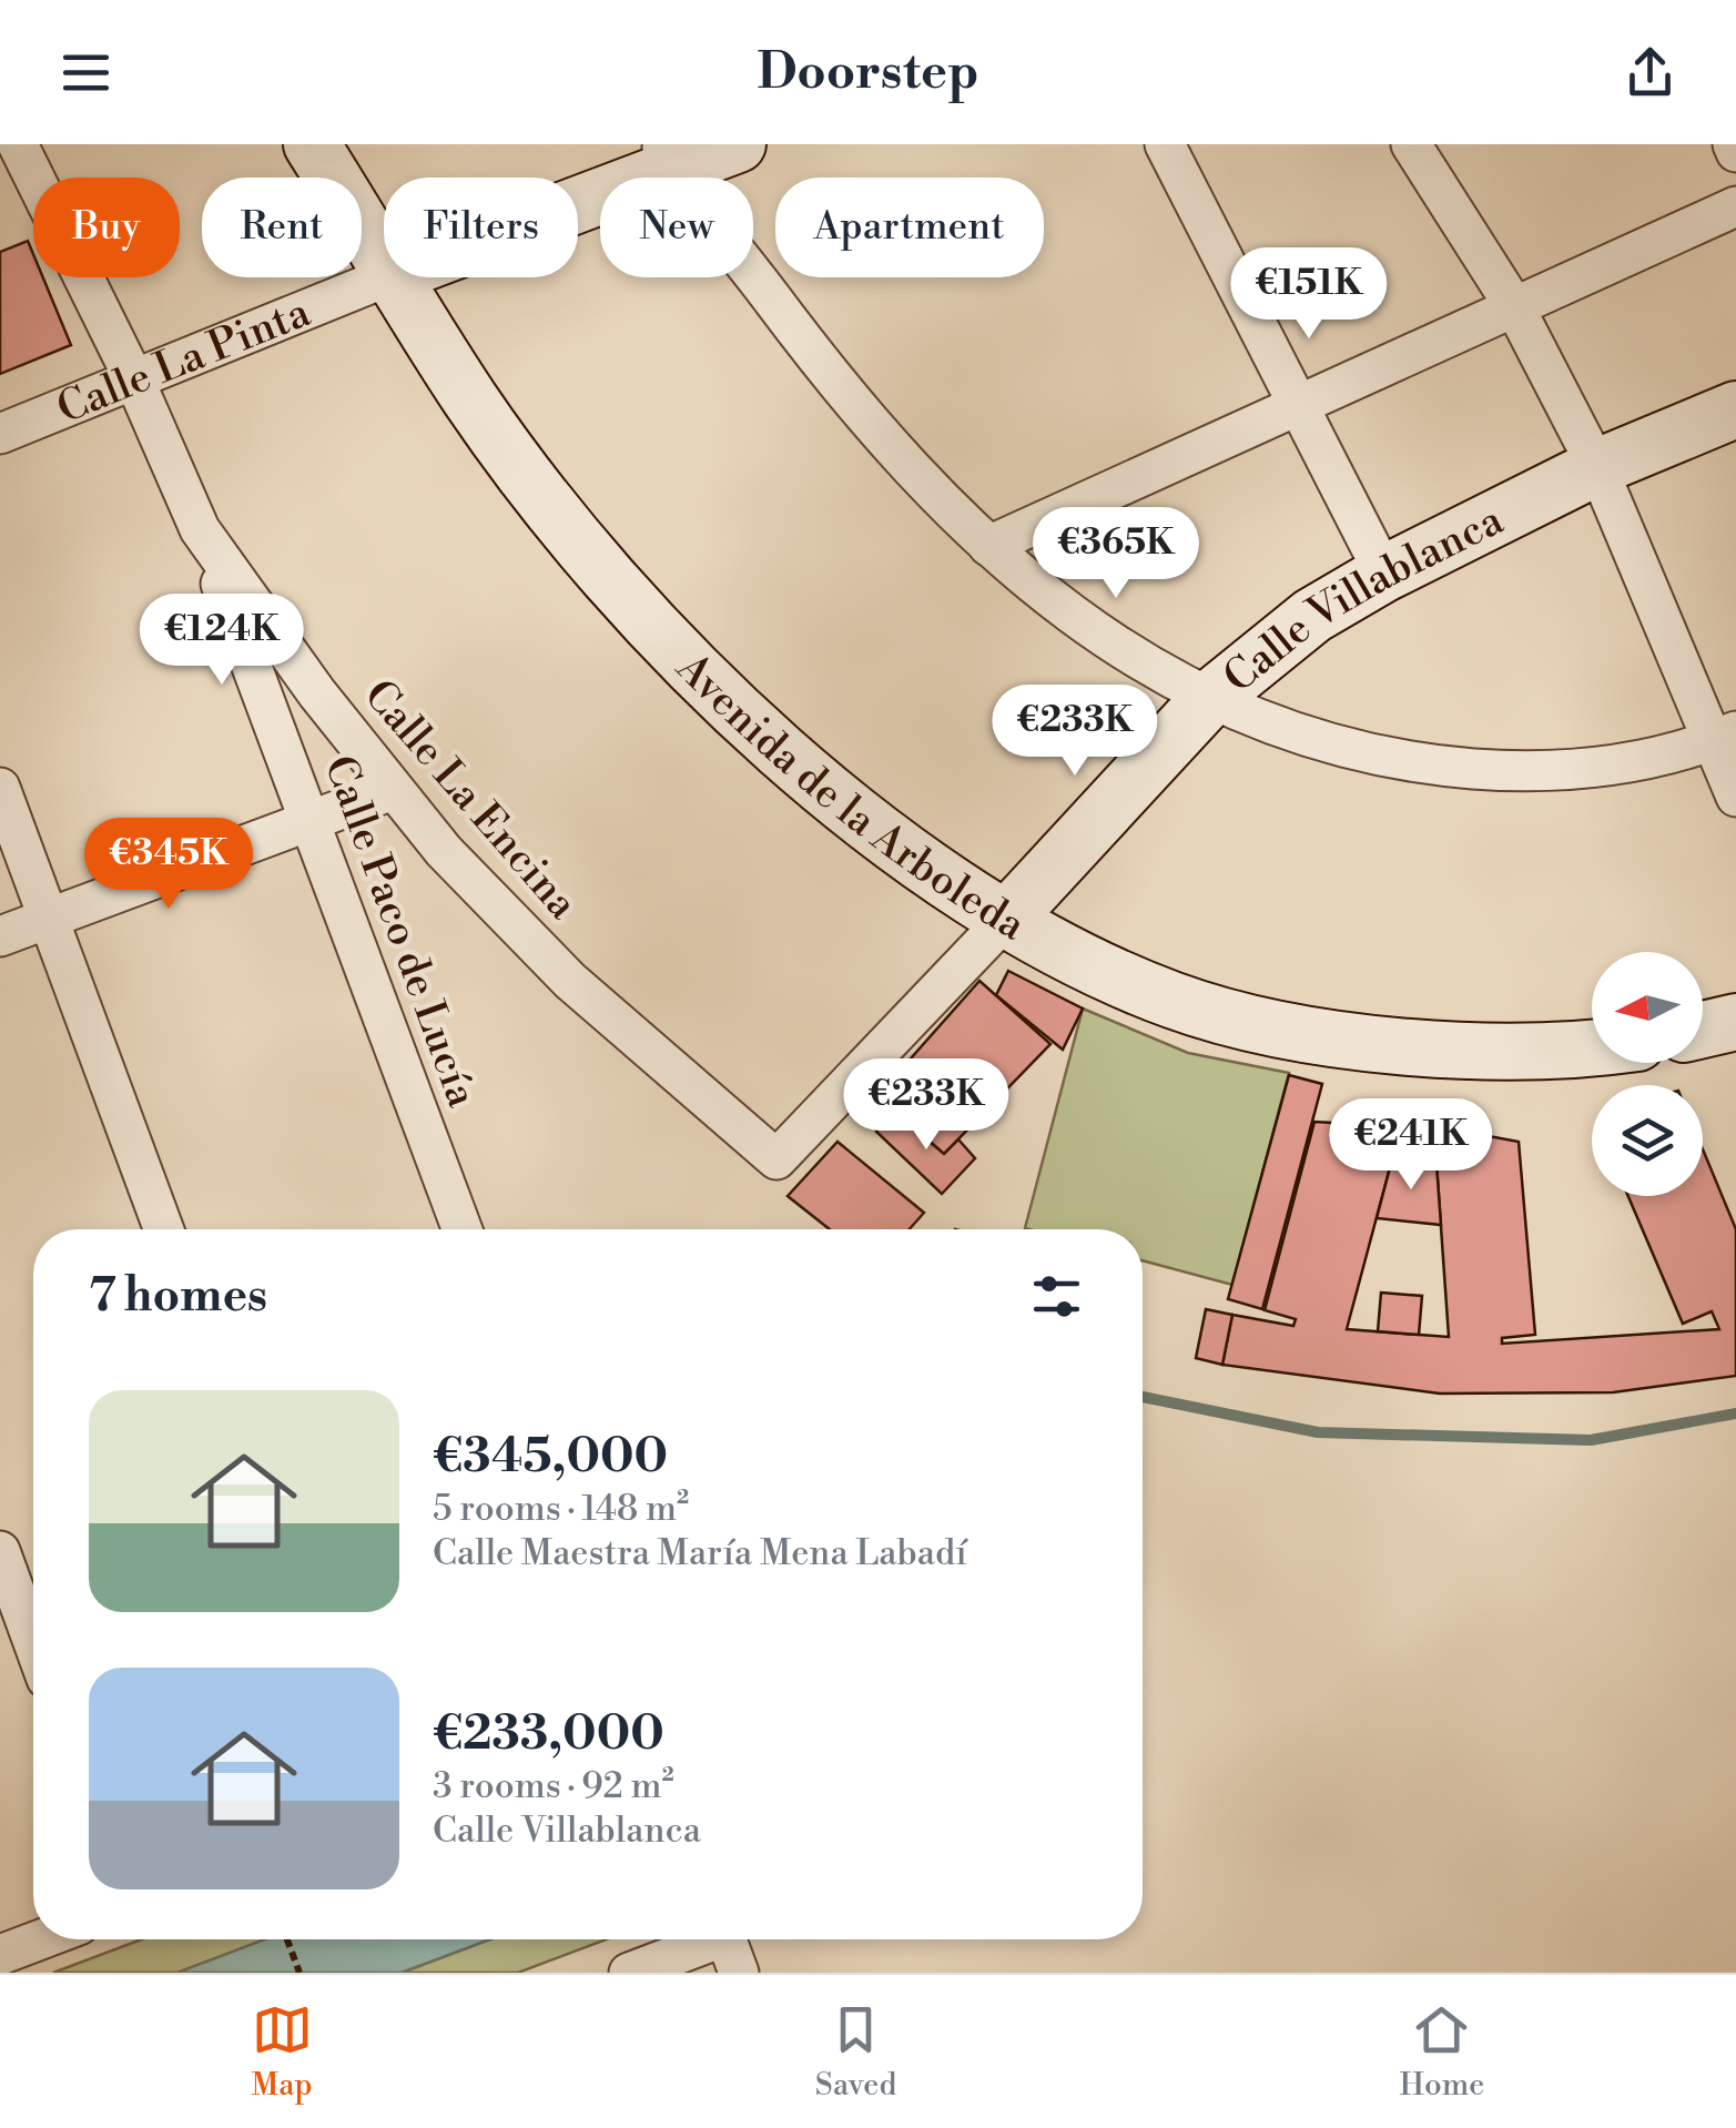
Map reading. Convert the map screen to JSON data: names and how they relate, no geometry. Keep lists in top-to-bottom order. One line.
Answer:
{"streets":{"street":["Calle La Pinta","Calle Villablanca","Avenida de la Arboleda","Calle La Encina","Calle Paco de Lucía"]},"crossings":[["Calle La Pinta","Calle La Encina"],["Calle Villablanca","Avenida de la Arboleda"],["Calle Villablanca","Calle La Encina"],["Calle La Encina","Calle Paco de Lucía"]],"north":"left","page":{"header":"Doorstep","chip":["Buy","Rent","Filters","New","Apartment"],"price":["€151K","€365K","€124K","€233K","€345K","€233K","€241K"],"heading":"7 homes","list":[{"name":"€345,000","note":"5 rooms · 148 m² · Calle Maestra María Mena Labadí"},{"name":"€233,000","note":"3 rooms · 92 m² · Calle Villablanca"}],"tabs":["Map","Saved","Home"]}}
